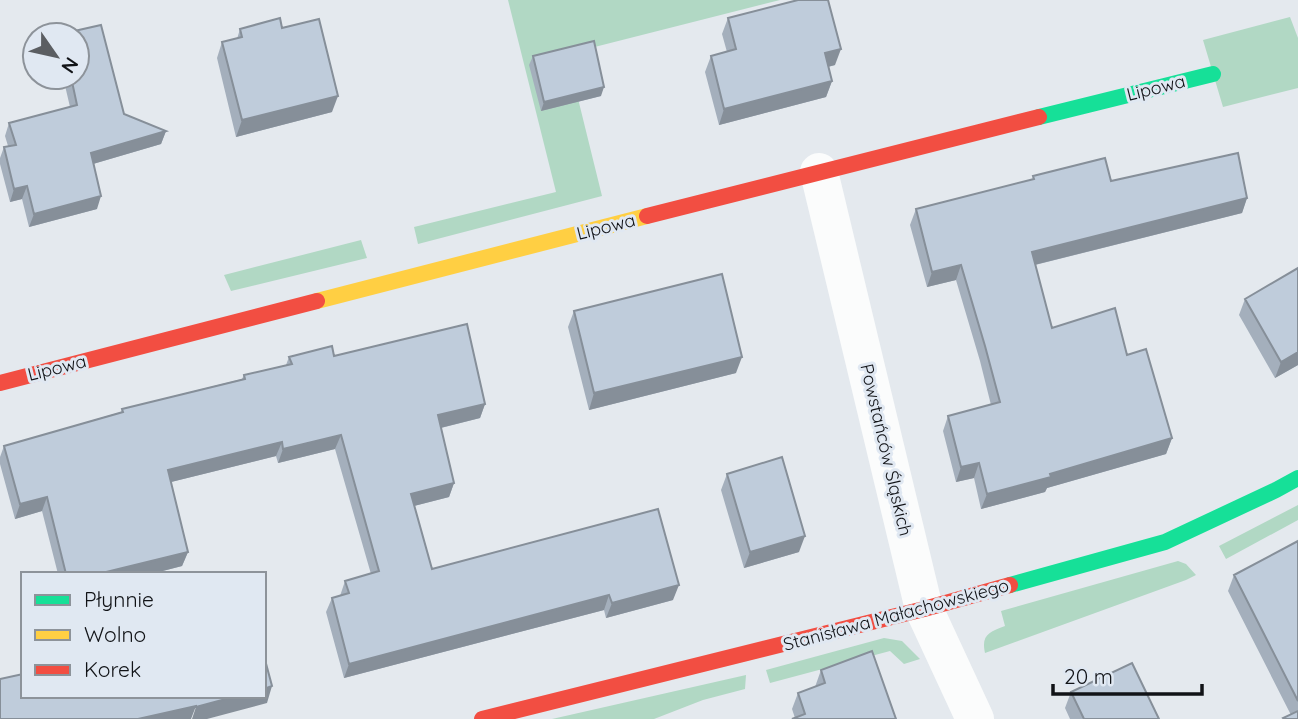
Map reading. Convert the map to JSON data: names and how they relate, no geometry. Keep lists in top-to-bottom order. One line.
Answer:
{"streets":{"street":["Lipowa","Powstańców Śląskich","Stanisława Małachowskiego"]},"crossings":[["Lipowa","Powstańców Śląskich"],["Powstańców Śląskich","Stanisława Małachowskiego"]],"legend":["Płynnie","Wolno","Korek"],"scale_bar":"20 m","north":"bottom right"}
